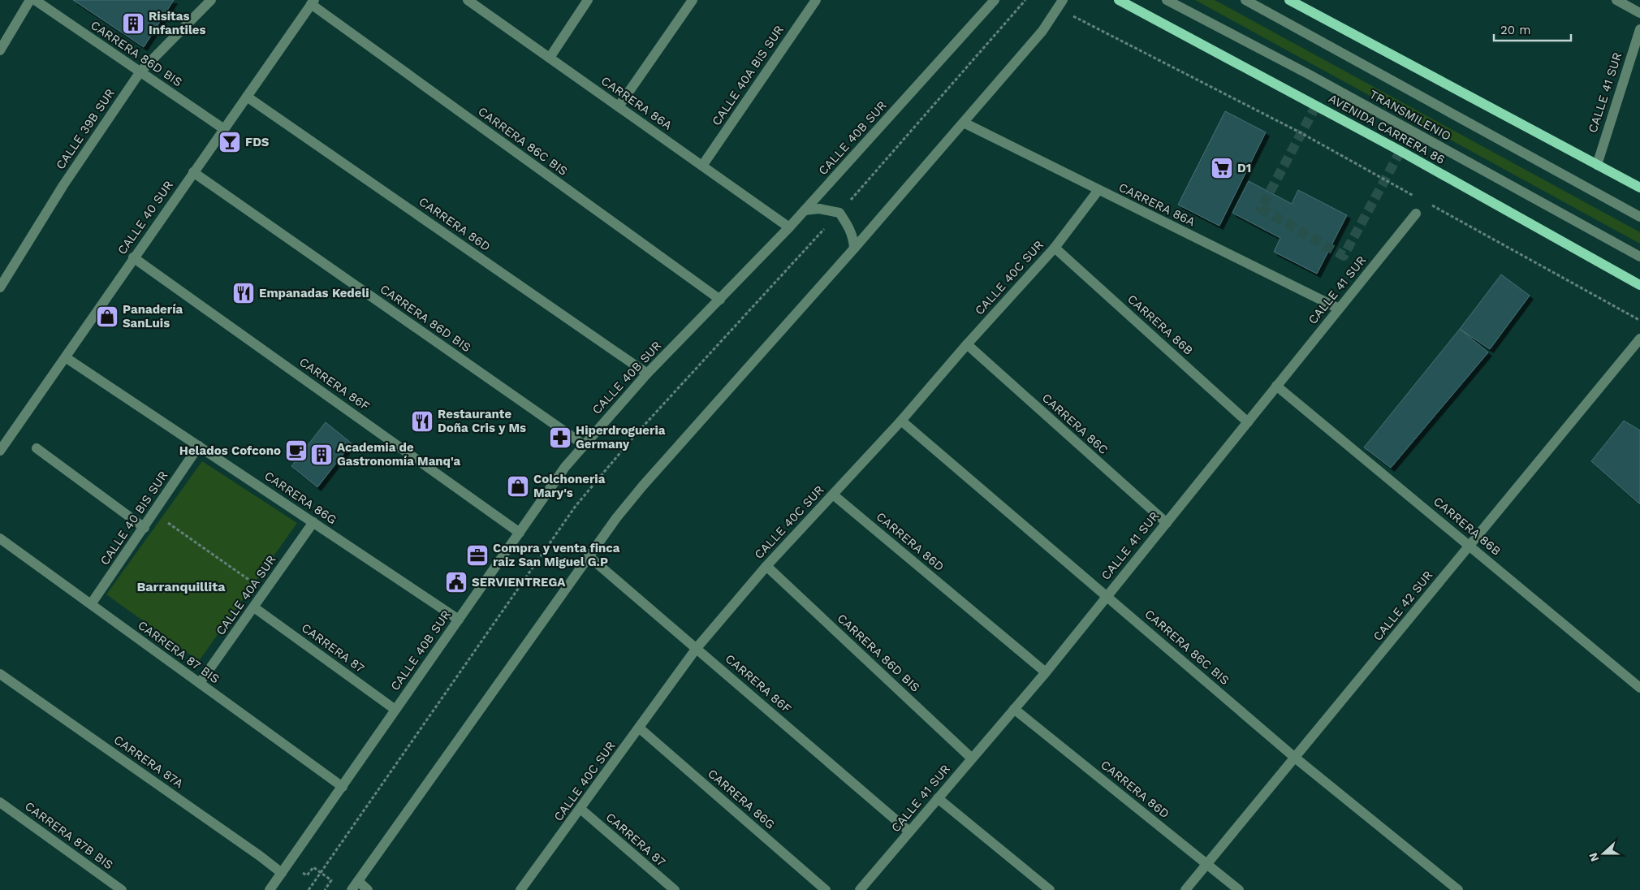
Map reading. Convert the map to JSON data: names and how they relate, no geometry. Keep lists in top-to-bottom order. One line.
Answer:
{"streets":{"main road":["AVENIDA CARRERA 86"],"street":["CARRERA 86D BIS","CALLE 40A BIS SUR","CALLE 41 SUR","CARRERA 86A","TRANSMILENIO","CALLE 39B SUR","CALLE 40B SUR","CARRERA 86C BIS","CALLE 40 SUR","CARRERA 86D","CALLE 40C SUR","CARRERA 86B","CARRERA 86F","CARRERA 86C","CARRERA 86G","CALLE 40 BIS SUR","CALLE 40A SUR","CALLE 42 SUR","CARRERA 87","CARRERA 87 BIS","CARRERA 87A","CARRERA 87B BIS"]},"crossings":[["CARRERA 86D BIS","CALLE 41 SUR"],["CARRERA 86D BIS","CALLE 39B SUR"],["CARRERA 86D BIS","CALLE 40B SUR"],["CARRERA 86D BIS","CALLE 40 SUR"],["CARRERA 86D BIS","CALLE 40C SUR"],["CALLE 40A BIS SUR","CARRERA 86A"],["CALLE 41 SUR","CARRERA 86A"],["CALLE 41 SUR","CARRERA 86C BIS"],["CALLE 41 SUR","CARRERA 86D"],["CALLE 41 SUR","CARRERA 86B"],["CALLE 41 SUR","CARRERA 86F"],["CALLE 41 SUR","CARRERA 86C"],["CARRERA 86A","CALLE 40B SUR"],["CARRERA 86A","CALLE 40C SUR"],["CALLE 40B SUR","CARRERA 86C BIS"],["CALLE 40B SUR","CARRERA 86D"],["CALLE 40B SUR","CARRERA 86F"],["CALLE 40B SUR","CARRERA 86G"],["CALLE 40B SUR","CARRERA 87"],["CALLE 40B SUR","CARRERA 87 BIS"],["CALLE 40B SUR","CARRERA 87A"],["CARRERA 86C BIS","CALLE 40 SUR"],["CARRERA 86C BIS","CALLE 40C SUR"],["CARRERA 86C BIS","CALLE 42 SUR"],["CALLE 40 SUR","CARRERA 86D"],["CALLE 40 SUR","CARRERA 86F"],["CALLE 40 SUR","CARRERA 86G"],["CARRERA 86D","CALLE 40C SUR"],["CARRERA 86D","CALLE 42 SUR"],["CALLE 40C SUR","CARRERA 86B"],["CALLE 40C SUR","CARRERA 86F"],["CALLE 40C SUR","CARRERA 86C"],["CALLE 40C SUR","CARRERA 86G"],["CALLE 40C SUR","CARRERA 87"],["CARRERA 86B","CALLE 42 SUR"],["CARRERA 86G","CALLE 40 BIS SUR"],["CARRERA 86G","CALLE 40A SUR"],["CALLE 40 BIS SUR","CARRERA 87 BIS"],["CALLE 40A SUR","CARRERA 87"],["CALLE 40A SUR","CARRERA 87 BIS"]],"districts":["Barranquillita"],"places":{"building":["Risitas Infantiles","Academia de Gastronomía Manq'a"],"bar":["FDS"],"supermarket":["D1"],"restaurant":["Empanadas Kedeli","Restaurante Doña Cris y Ms"],"shop":["Panadería SanLuis","Colchoneria Mary's"],"pharmacy":["Hiperdrogueria Germany"],"cafe":["Helados Cofcono"],"office":["Compra y venta finca raiz San Miguel G.P"],"public building":["SERVIENTREGA"]},"scale_bar":"20 m","north":"left"}
